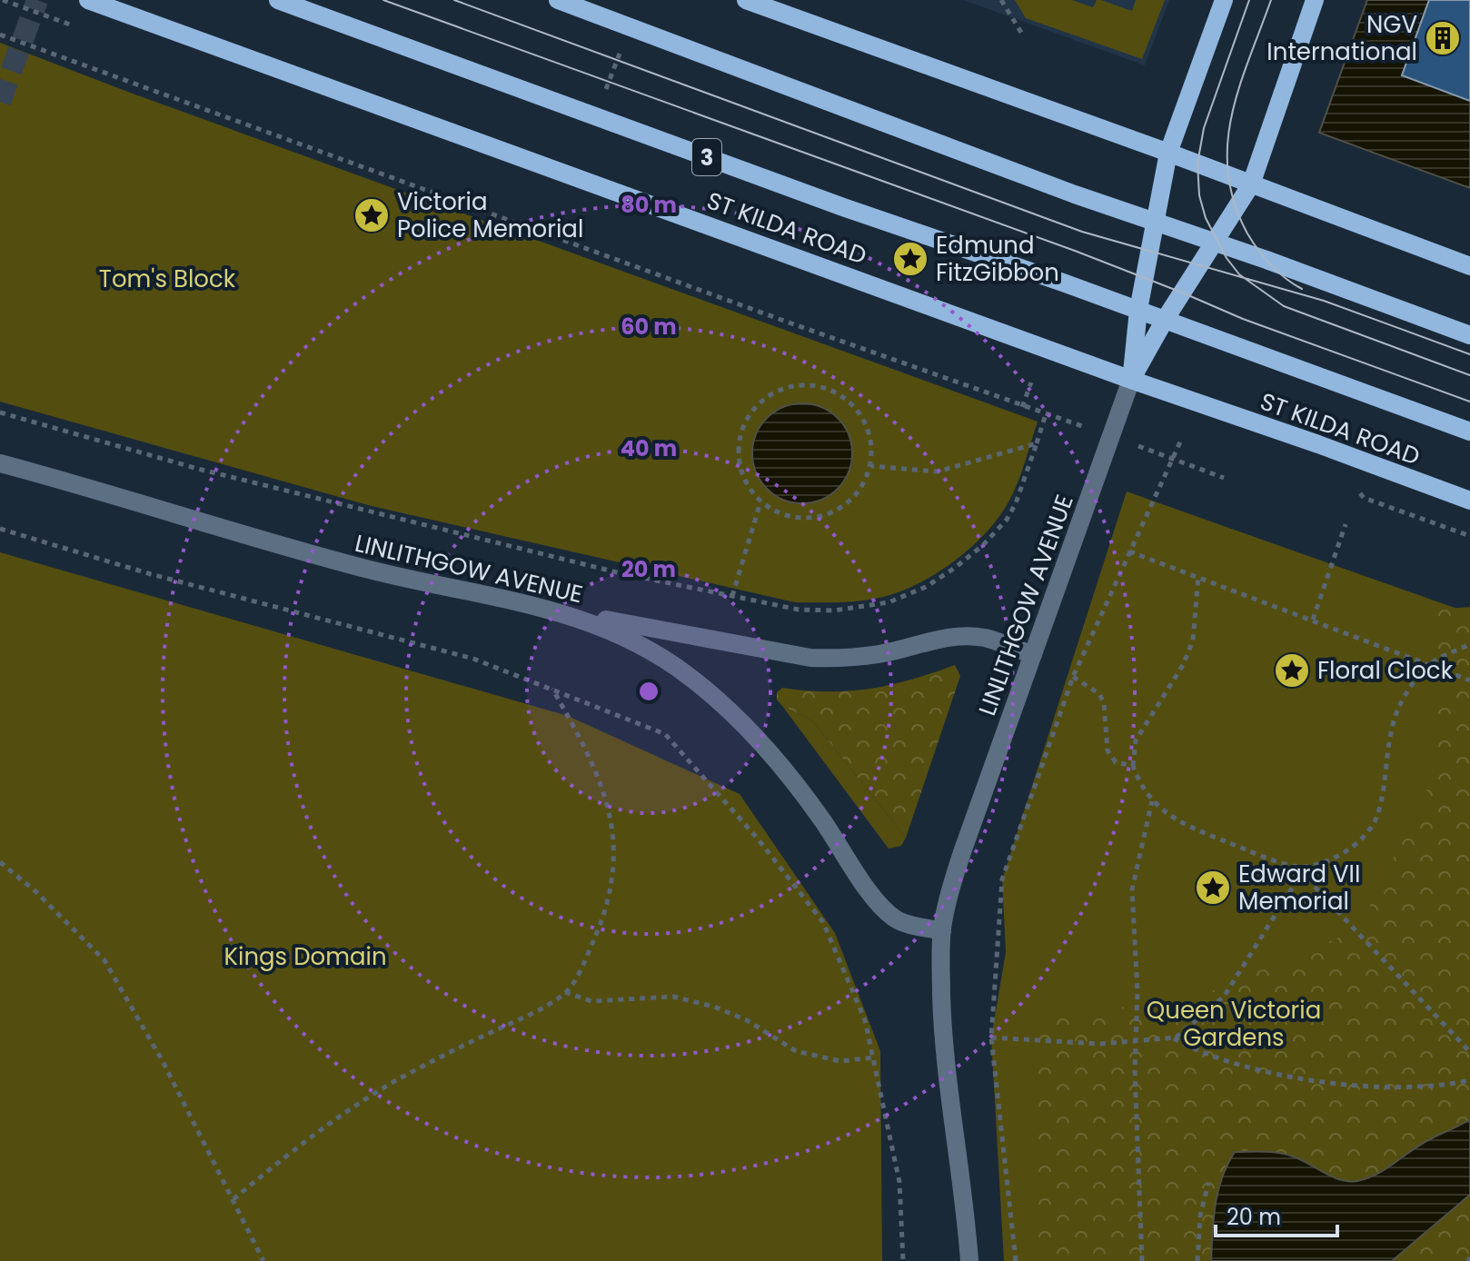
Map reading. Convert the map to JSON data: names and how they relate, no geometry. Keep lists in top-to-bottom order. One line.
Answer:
{"streets":{"main road":["3","ST KILDA ROAD"],"street":["LINLITHGOW AVENUE"]},"crossings":[["ST KILDA ROAD","LINLITHGOW AVENUE"]],"parks":["Tom's Block","Kings Domain","Queen Victoria Gardens"],"places":{"building":["NGV International"],"place":["Victoria Police Memorial","Edmund FitzGibbon","Floral Clock","Edward VII Memorial"]},"scale_bar":"20 m","rings":["80 m","60 m","40 m","20 m"]}
